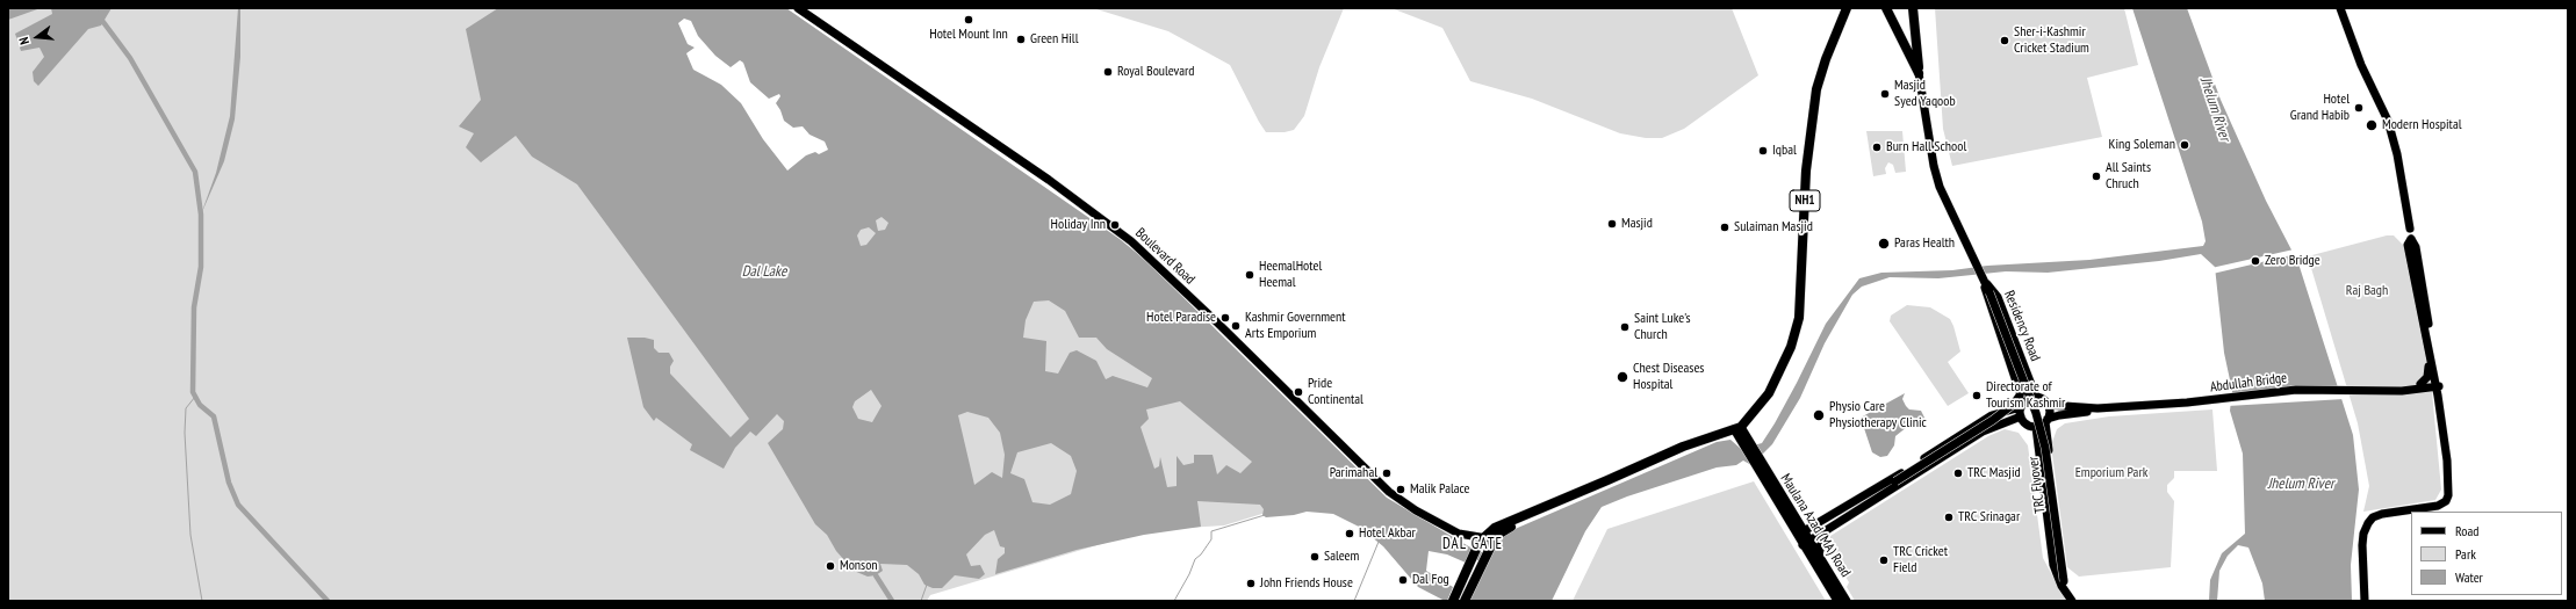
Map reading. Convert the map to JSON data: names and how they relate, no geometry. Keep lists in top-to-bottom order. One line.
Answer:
{"streets":{"highway":["NH1"],"main road":["Boulevard Road","Residency Road","Abdullah Bridge","TRC Flyover","Maulana Azad (MA) Road"]},"crossings":[["NH1","Maulana Azad (MA) Road"],["Residency Road","TRC Flyover"]],"districts":["DAL GATE"],"water":["Jhelum River","Dal Lake"],"parks":["Raj Bagh","Emporium Park"],"places":["Hotel Mount Inn","Green Hill","Sher-i-Kashmir Cricket Stadium","Royal Boulevard","Masjid Syed Yaqoob","Hotel Grand Habib","Modern Hospital","King Soleman","Burn Hall School","Iqbal","All Saints Chruch","Masjid","Holiday Inn","Sulaiman Masjid","Paras Health","Zero Bridge","HeemalHotel Heemal","Hotel Paradise","Kashmir Government Arts Emporium","Saint Luke's Church","Chest Diseases Hospital","Pride Continental","Directorate of Tourism Kashmir","Physio Care Physiotherapy Clinic","Parimahal","TRC Masjid","Malik Palace","TRC Srinagar","Hotel Akbar","Saleem","TRC Cricket Field","Monson","Dal Fog","John Friends House"],"legend":["Road","Park","Water"],"north":"left"}
